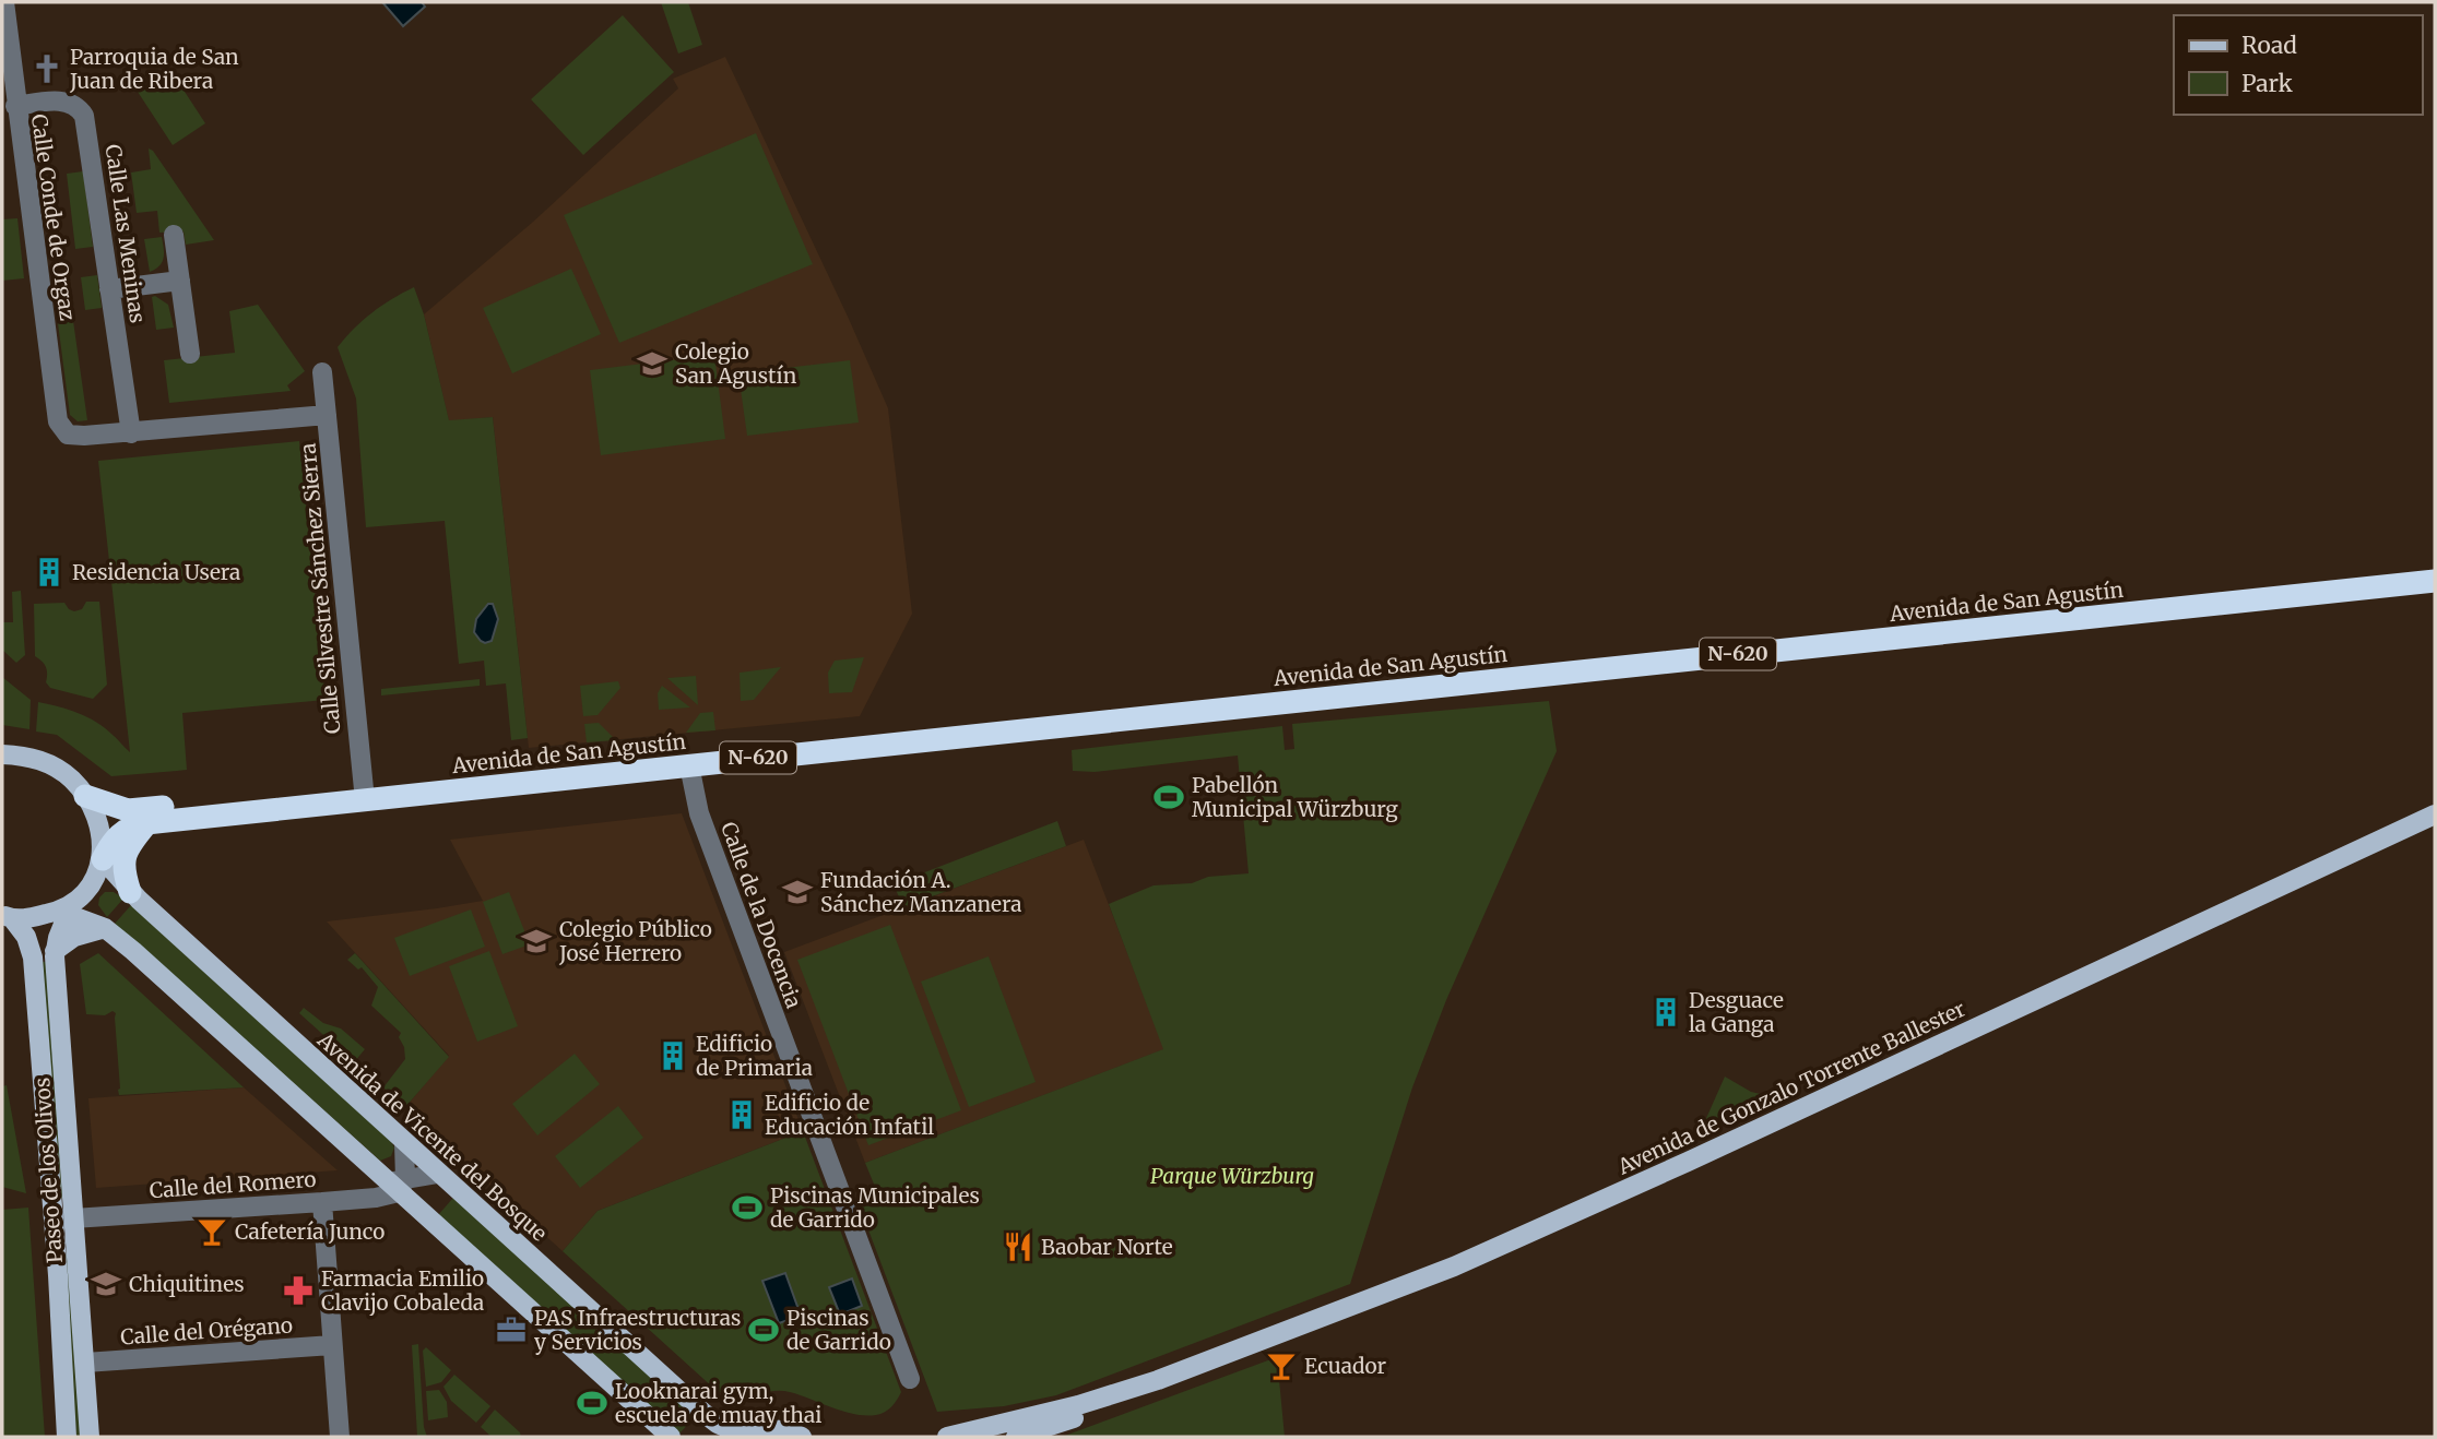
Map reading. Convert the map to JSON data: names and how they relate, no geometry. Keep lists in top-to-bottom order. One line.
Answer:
{"streets":{"highway":["Avenida de San Agustín","N-620"],"main road":["Avenida de Gonzalo Torrente Ballester","Avenida de Vicente del Bosque","Paseo de los Olivos"],"street":["Calle Conde de Orgaz","Calle Las Meninas","Calle Silvestre Sánchez Sierra","Calle de la Docencia","Calle del Romero","Calle del Orégano"]},"crossings":[["Calle Conde de Orgaz","Calle Las Meninas"],["Calle Silvestre Sánchez Sierra","Avenida de San Agustín"],["Avenida de San Agustín","Calle de la Docencia"],["Avenida de San Agustín","Avenida de Vicente del Bosque"],["Avenida de Vicente del Bosque","Calle del Romero"],["Paseo de los Olivos","Calle del Romero"],["Paseo de los Olivos","Calle del Orégano"]],"parks":["Parque Würzburg"],"places":{"church":["Parroquia de San Juan de Ribera"],"school or university":["Colegio San Agustín","Fundación A. Sánchez Manzanera","Colegio Público José Herrero","Chiquitines"],"building":["Residencia Usera","Desguace la Ganga","Edificio de Primaria","Edificio de Educación Infatil"],"sports":["Pabellón Municipal Würzburg","Piscinas Municipales de Garrido","Piscinas de Garrido","Looknarai gym, escuela de muay thai"],"bar":["Cafetería Junco","Ecuador"],"restaurant":["Baobar Norte"],"pharmacy":["Farmacia Emilio Clavijo Cobaleda"],"office":["PAS Infraestructuras y Servicios"]},"legend":["Road","Park"]}
